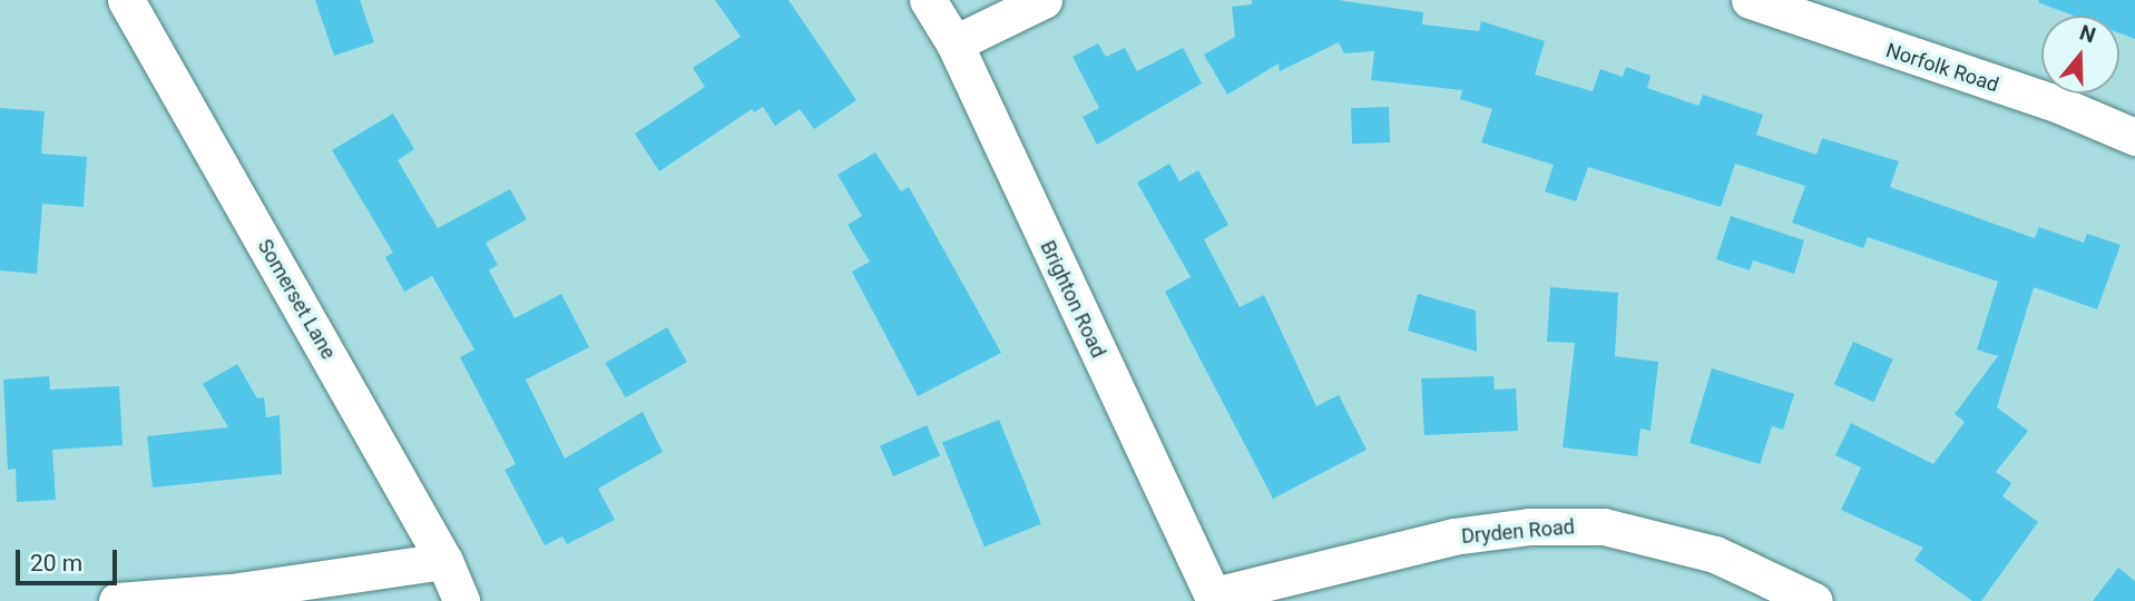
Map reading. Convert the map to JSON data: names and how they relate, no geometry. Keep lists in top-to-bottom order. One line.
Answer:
{"streets":{"street":["Norfolk Road","Somerset Lane","Brighton Road","Dryden Road"]},"crossings":[["Brighton Road","Dryden Road"]],"scale_bar":"20 m","north":"top"}
